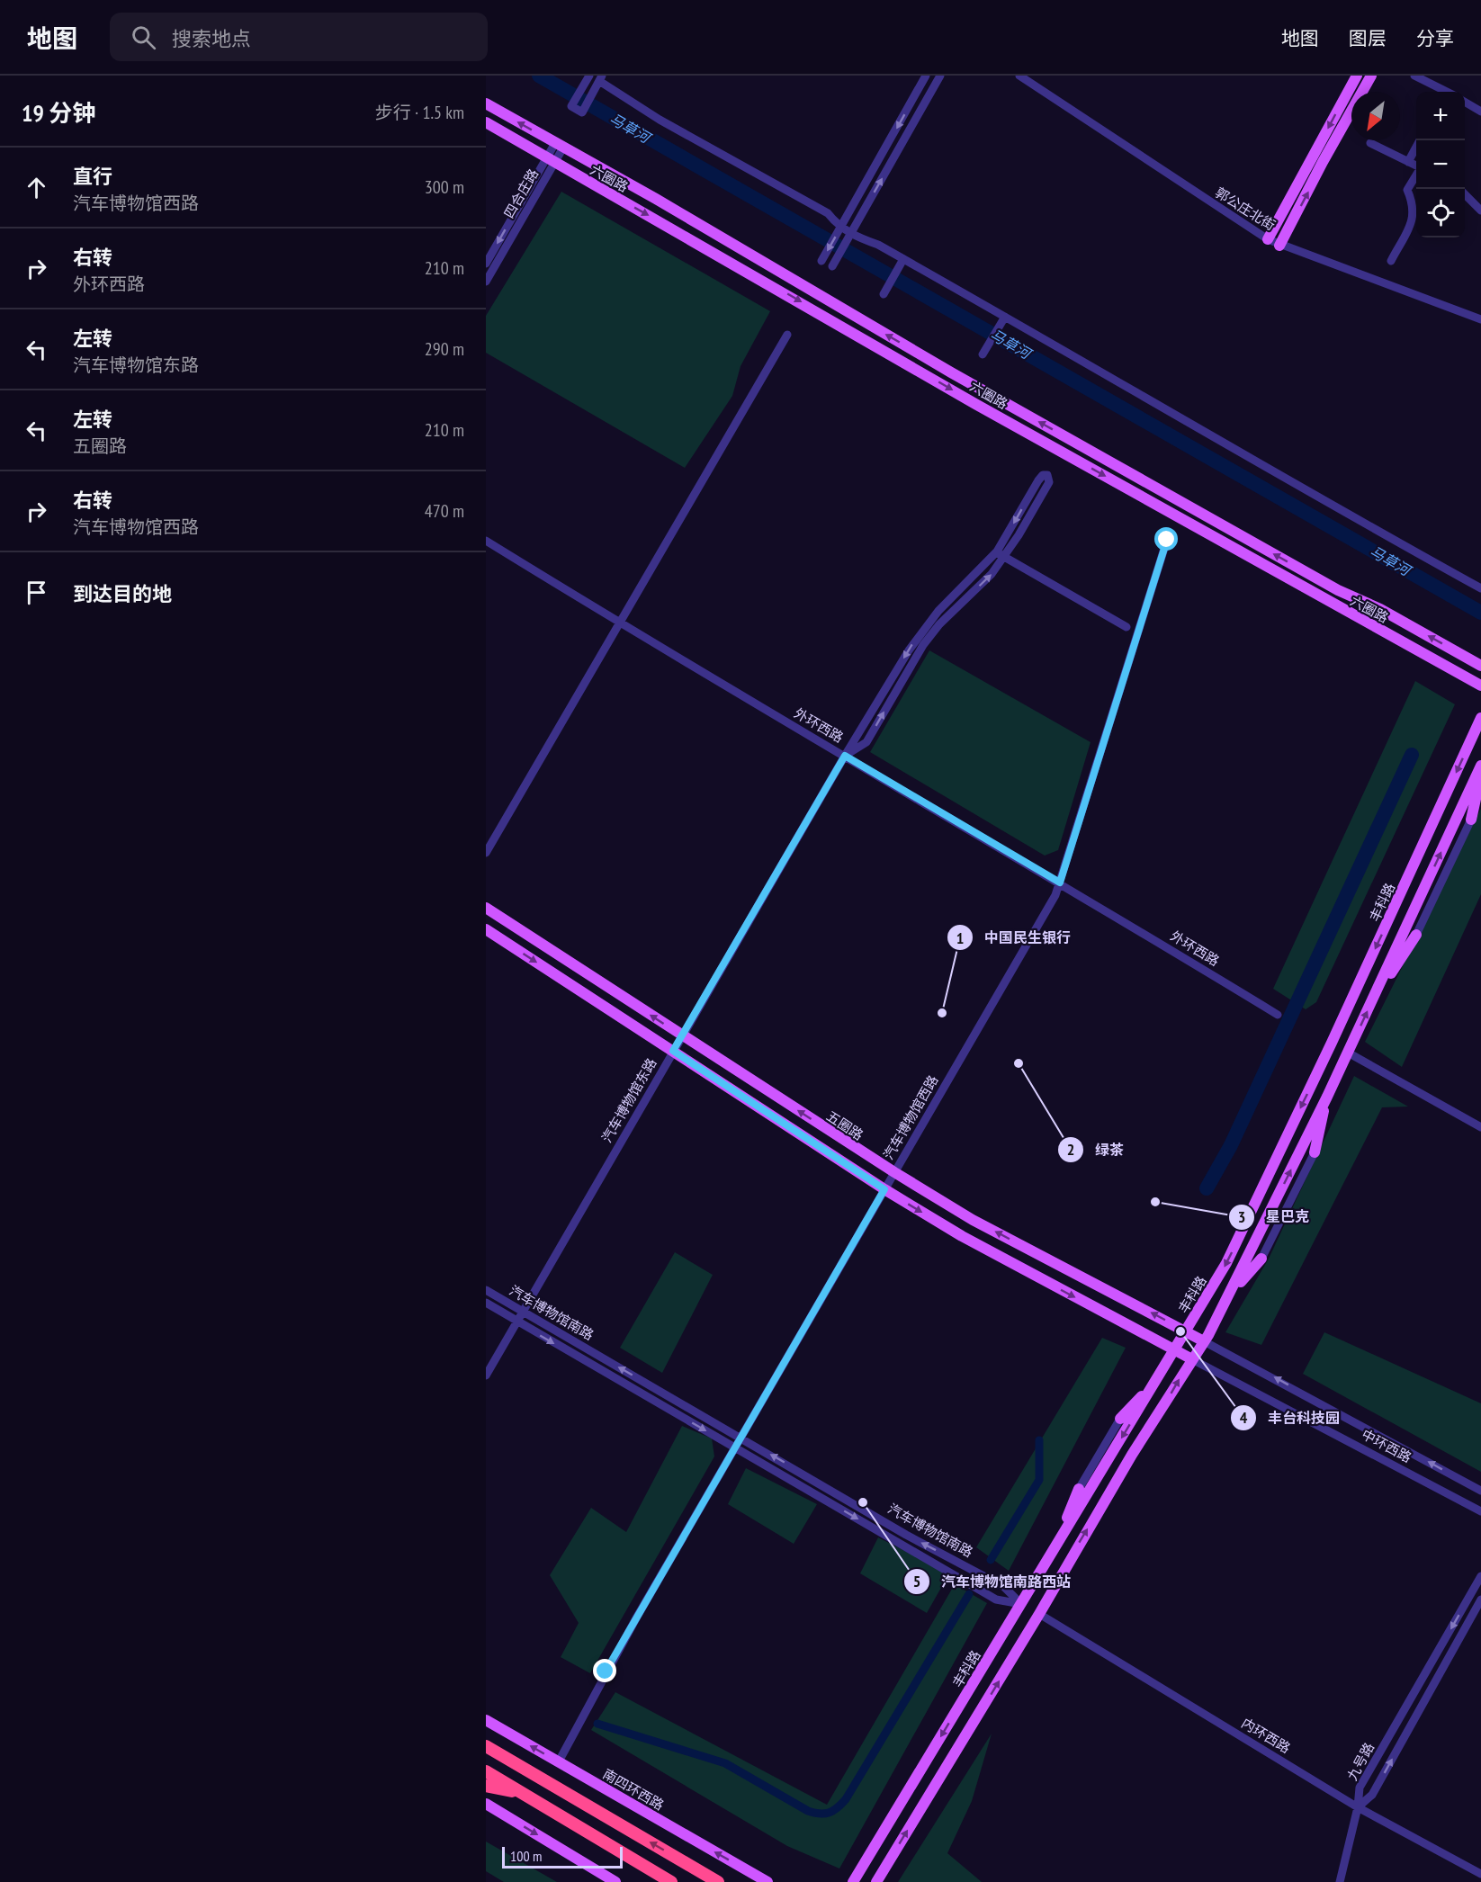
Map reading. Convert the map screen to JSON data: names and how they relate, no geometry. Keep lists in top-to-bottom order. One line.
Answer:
{"streets":{"main road":["六圈路","丰科路","五圈路","南四环西路"],"street":["四合庄路","郭公庄北街","外环西路","汽车博物馆东路","汽车博物馆西路","汽车博物馆南路","中环西路","内环西路","九号路"]},"crossings":[["六圈路","四合庄路"],["外环西路","汽车博物馆东路"],["外环西路","汽车博物馆西路"],["丰科路","五圈路"],["丰科路","汽车博物馆南路"],["汽车博物馆东路","五圈路"],["汽车博物馆东路","汽车博物馆南路"],["汽车博物馆西路","五圈路"],["汽车博物馆西路","汽车博物馆南路"],["汽车博物馆西路","南四环西路"],["五圈路","中环西路"],["内环西路","九号路"]],"water":["马草河"],"places":["中国民生银行","绿茶","星巴克","丰台科技园","汽车博物馆南路西站"],"scale_bar":"100 m","north":"bottom left","page":{"header":"地图","search":"搜索地点","nav":["地图","图层","分享"],"heading":["19 分钟","步行 · 1.5 km"],"map_buttons":["+","−"],"list":[["直行","汽车博物馆西路","300 m"],["右转","外环西路","210 m"],["左转","汽车博物馆东路","290 m"],["左转","五圈路","210 m"],["右转","汽车博物馆西路","470 m"],"到达目的地"],"scale":"100 m"}}
